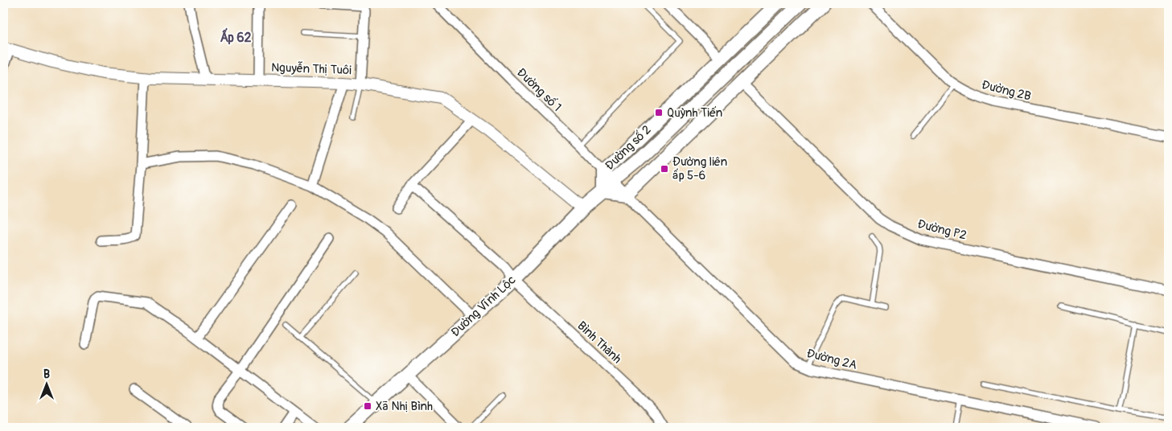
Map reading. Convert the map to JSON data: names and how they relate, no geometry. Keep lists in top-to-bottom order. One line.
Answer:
{"streets":{"main road":["Đường số 2","Đường Vĩnh Lộc"],"street":["Nguyễn Thị Tuôi","Đường số 1","Đường 2B","Đường P2","Bình Thành","Đường 2A"]},"crossings":[["Nguyễn Thị Tuôi","Đường Vĩnh Lộc"],["Đường số 1","Đường số 2"],["Đường số 1","Đường Vĩnh Lộc"],["Đường số 1","Đường 2A"],["Đường số 2","Đường Vĩnh Lộc"],["Đường Vĩnh Lộc","Bình Thành"]],"districts":["Ấp 62"],"places":{"transit":["Quỳnh Tiến","Đường liên ấp 5-6","Xã Nhị Bình"]},"north":"top"}
